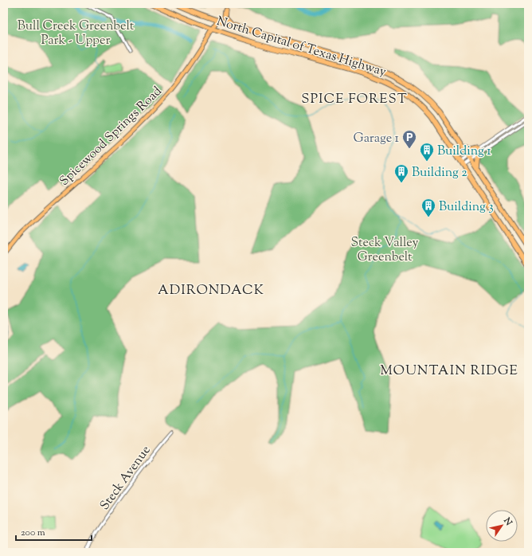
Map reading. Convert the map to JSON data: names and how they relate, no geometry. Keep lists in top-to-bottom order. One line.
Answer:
{"streets":{"highway":["North Capital of Texas Highway"],"main road":["Spicewood Springs Road"],"street":["Steck Avenue"]},"crossings":[["North Capital of Texas Highway","Spicewood Springs Road"]],"districts":["SPICE FOREST","ADIRONDACK","MOUNTAIN RIDGE"],"parks":["Bull Creek Greenbelt Park - Upper","Steck Valley Greenbelt"],"places":{"parking":["Garage 1"],"building":["Building 1","Building 2","Building 3"]},"scale_bar":"200 m","north":"top right"}
